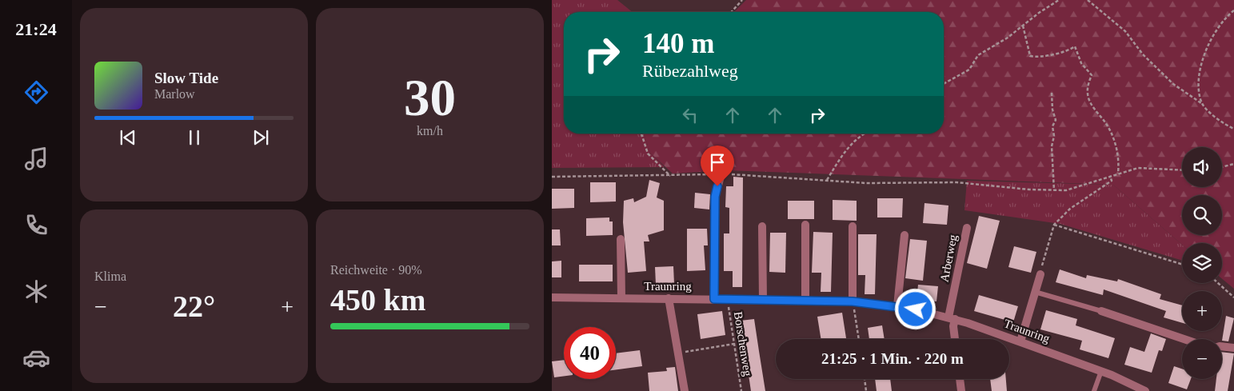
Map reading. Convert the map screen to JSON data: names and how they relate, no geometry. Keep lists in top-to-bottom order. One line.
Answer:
{"streets":{"street":["Arberweg","Traunring"],"path":["Borschenweg"]},"crossings":[["Arberweg","Traunring"],["Traunring","Borschenweg"]],"page":{"tabs":"21:24","tile":[["30","km/h"],"Klima",["Reichweite · 90%","450 km"]],"turn":["140 m","Rübezahlweg"],"song":["Slow Tide","Marlow"],"map_buttons":["+","−"],"heat":["−","22°","+"],"limit":"40","trip":"21:25 · 1 Min. · 220 m"}}
